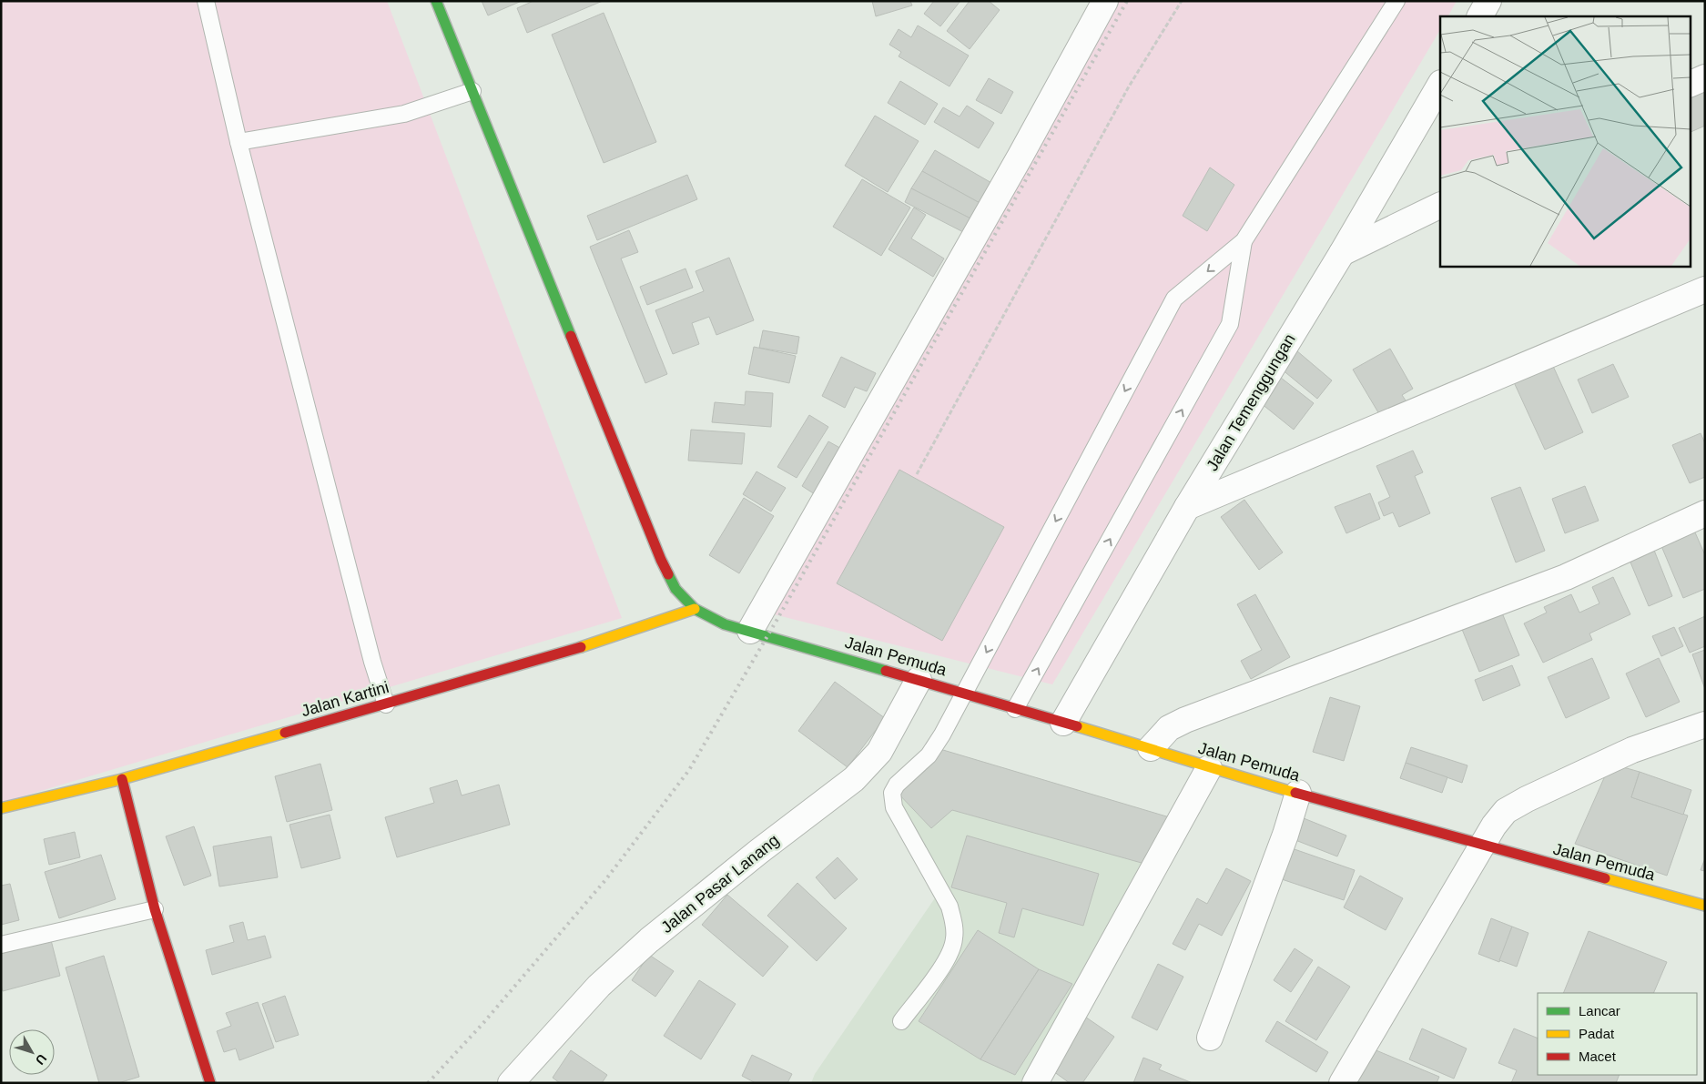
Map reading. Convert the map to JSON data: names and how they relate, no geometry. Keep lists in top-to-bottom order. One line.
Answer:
{"streets":{"main road":["Jalan Pemuda","Jalan Kartini"],"street":["Jalan Temenggungan","Jalan Pasar Lanang"]},"crossings":[["Jalan Temenggungan","Jalan Pemuda"],["Jalan Pemuda","Jalan Kartini"],["Jalan Pemuda","Jalan Pasar Lanang"]],"legend":["Lancar","Padat","Macet"],"north":"bottom right"}
